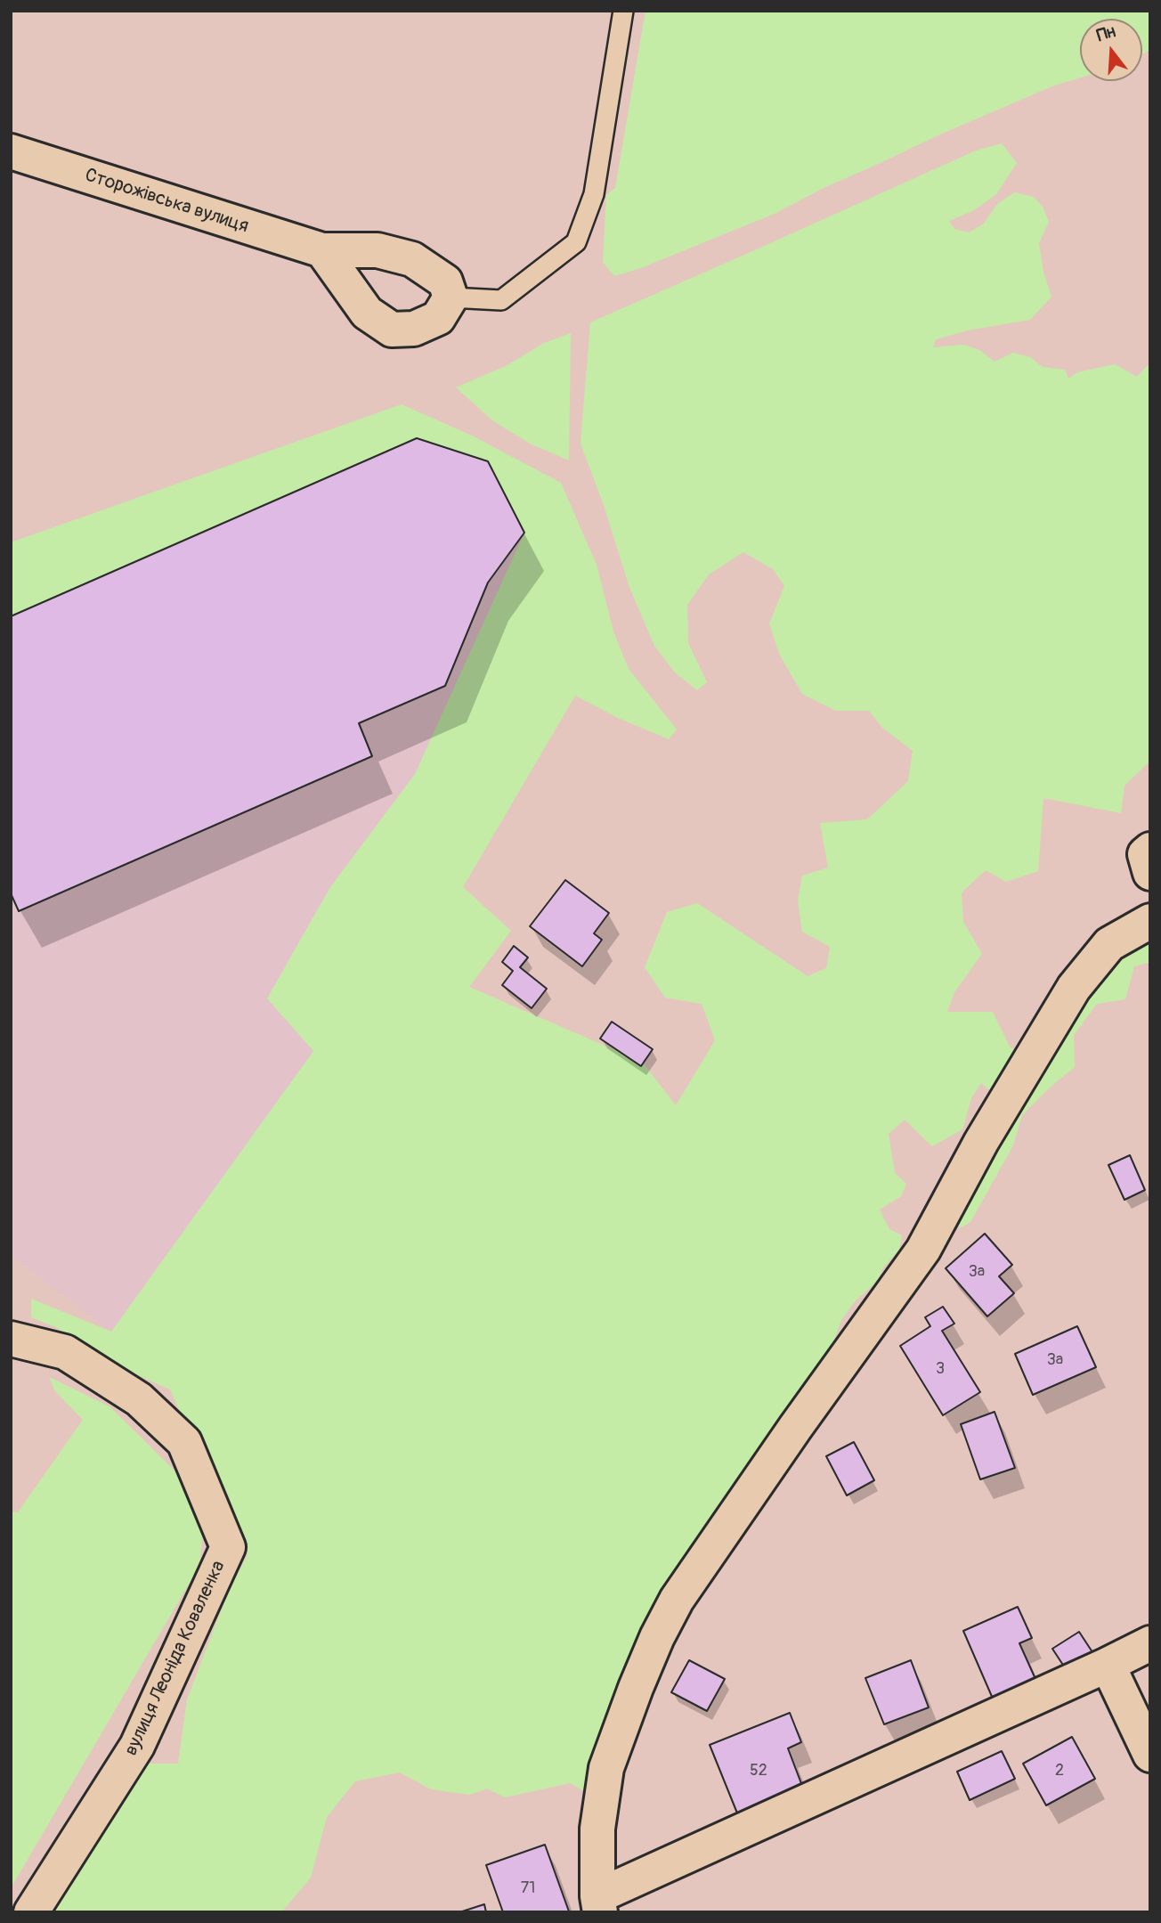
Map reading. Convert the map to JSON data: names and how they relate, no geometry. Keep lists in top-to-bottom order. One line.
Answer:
{"streets":{"street":["Сторожівська вулиця","вулиця Леоніда Коваленка"]},"house_numbers":["3а","3а","3","52","2","71"],"north":"top"}
